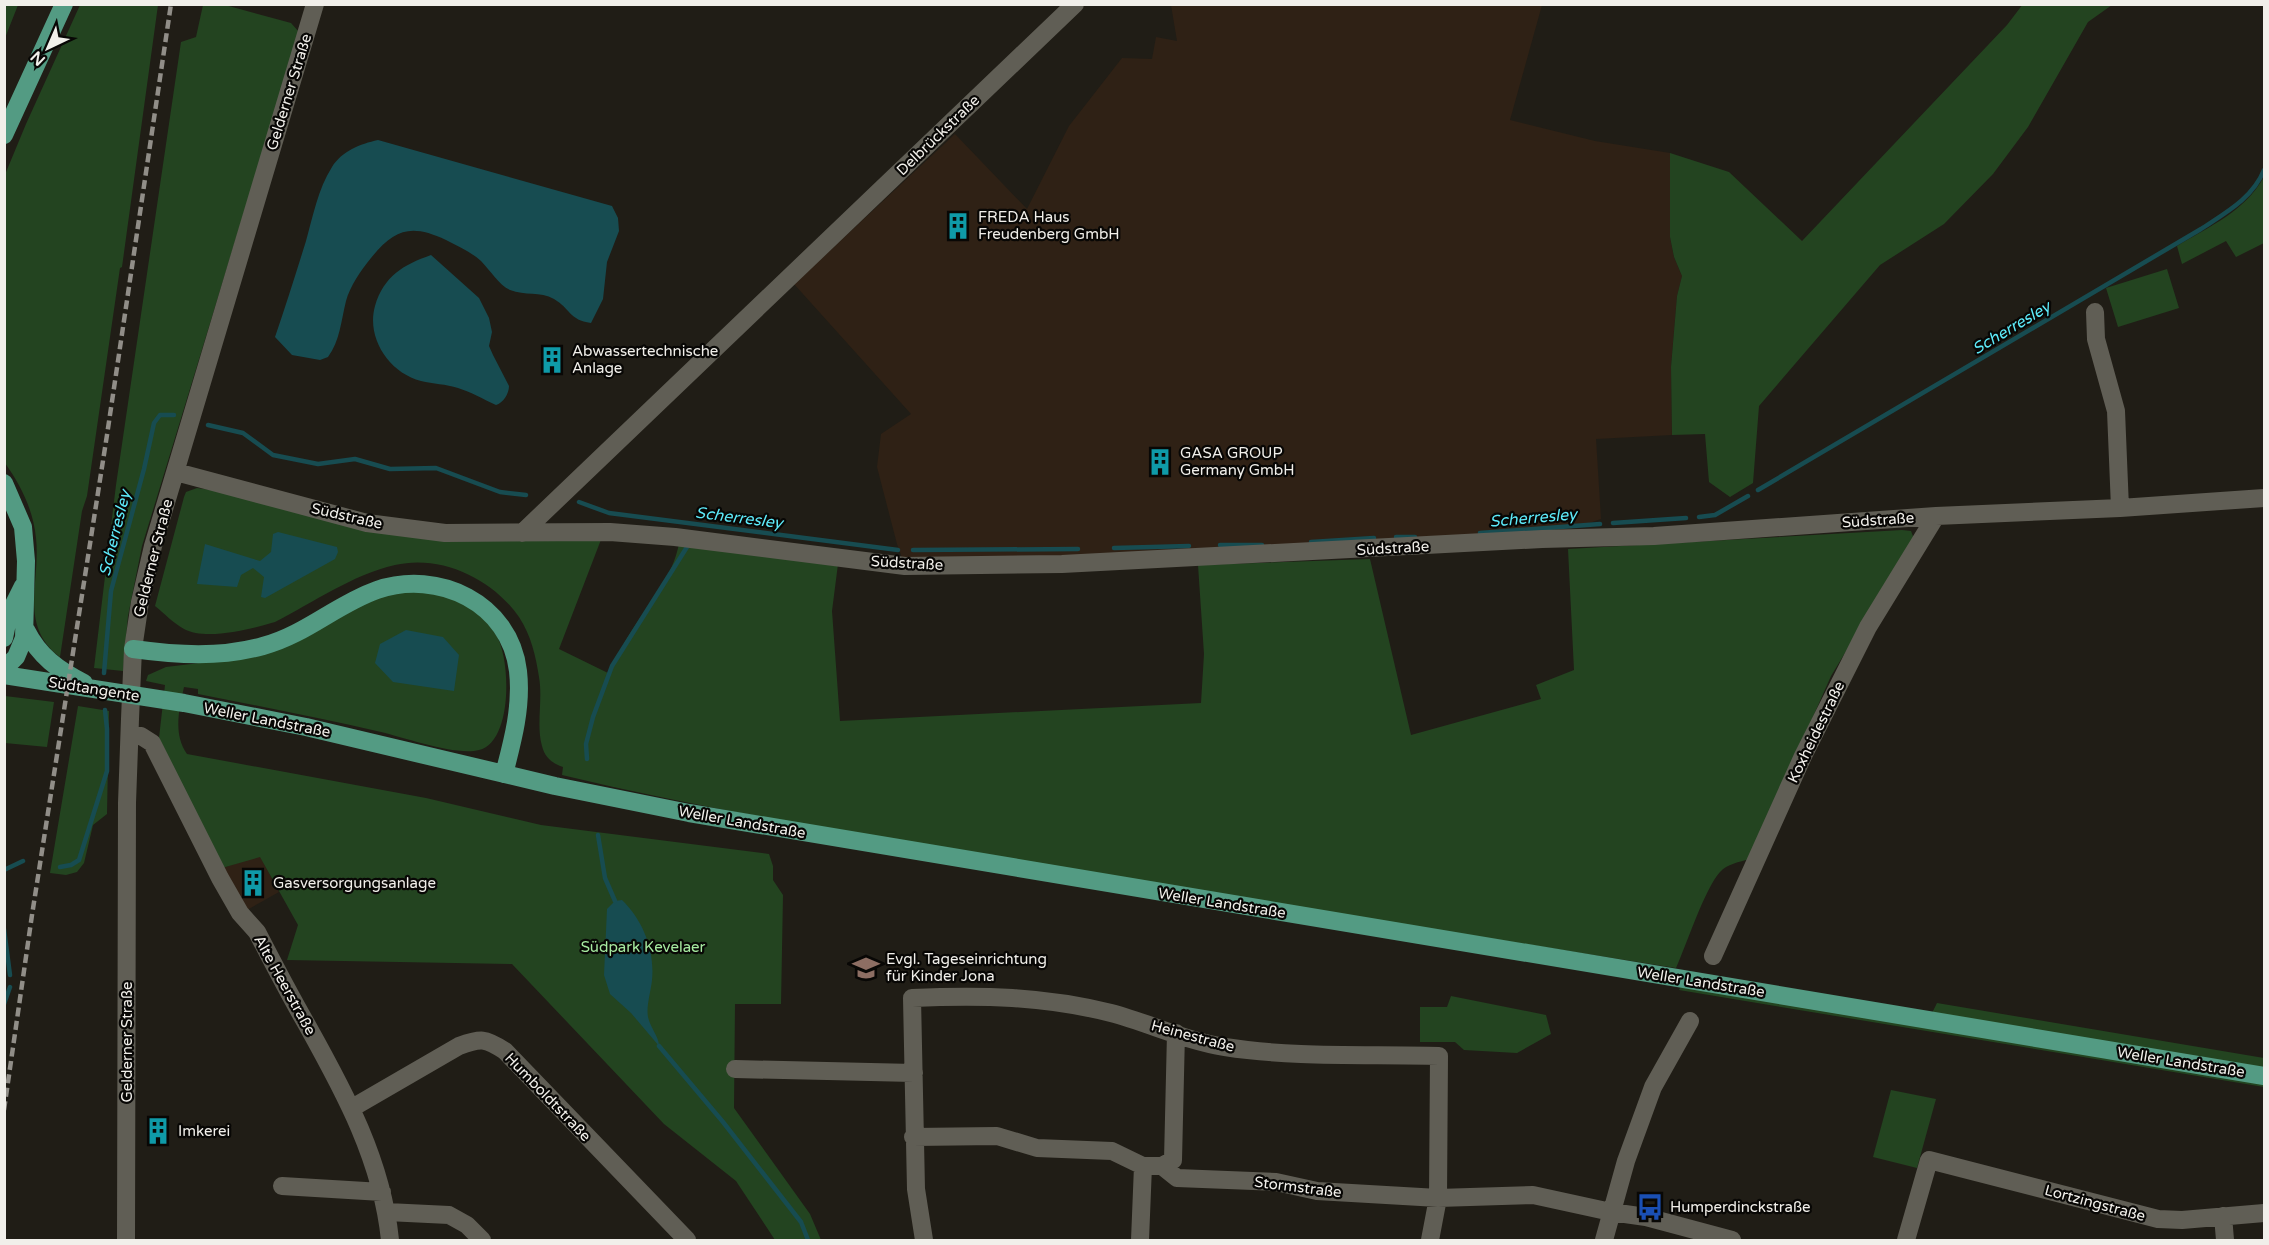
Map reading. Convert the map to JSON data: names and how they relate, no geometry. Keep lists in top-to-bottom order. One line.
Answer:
{"streets":{"main road":["Südtangente","Weller Landstraße"],"street":["Gelderner Straße","Delbrückstraße","Südstraße","Koxheidestraße","Alte Heerstraße","Heinestraße","Humboldtstraße","Stormstraße","Lortzingstraße"]},"crossings":[["Gelderner Straße","Südstraße"],["Gelderner Straße","Alte Heerstraße"],["Delbrückstraße","Südstraße"],["Südstraße","Koxheidestraße"],["Südtangente","Weller Landstraße"],["Alte Heerstraße","Humboldtstraße"],["Heinestraße","Stormstraße"]],"water":["Scherresley"],"parks":["Südpark Kevelaer"],"places":{"building":["FREDA Haus Freudenberg GmbH","Abwassertechnische Anlage","GASA GROUP Germany GmbH","Gasversorgungsanlage","Imkerei"],"school or university":["Evgl. Tageseinrichtung für Kinder Jona"],"bus stop":["Humperdinckstraße"]},"north":"bottom left"}
